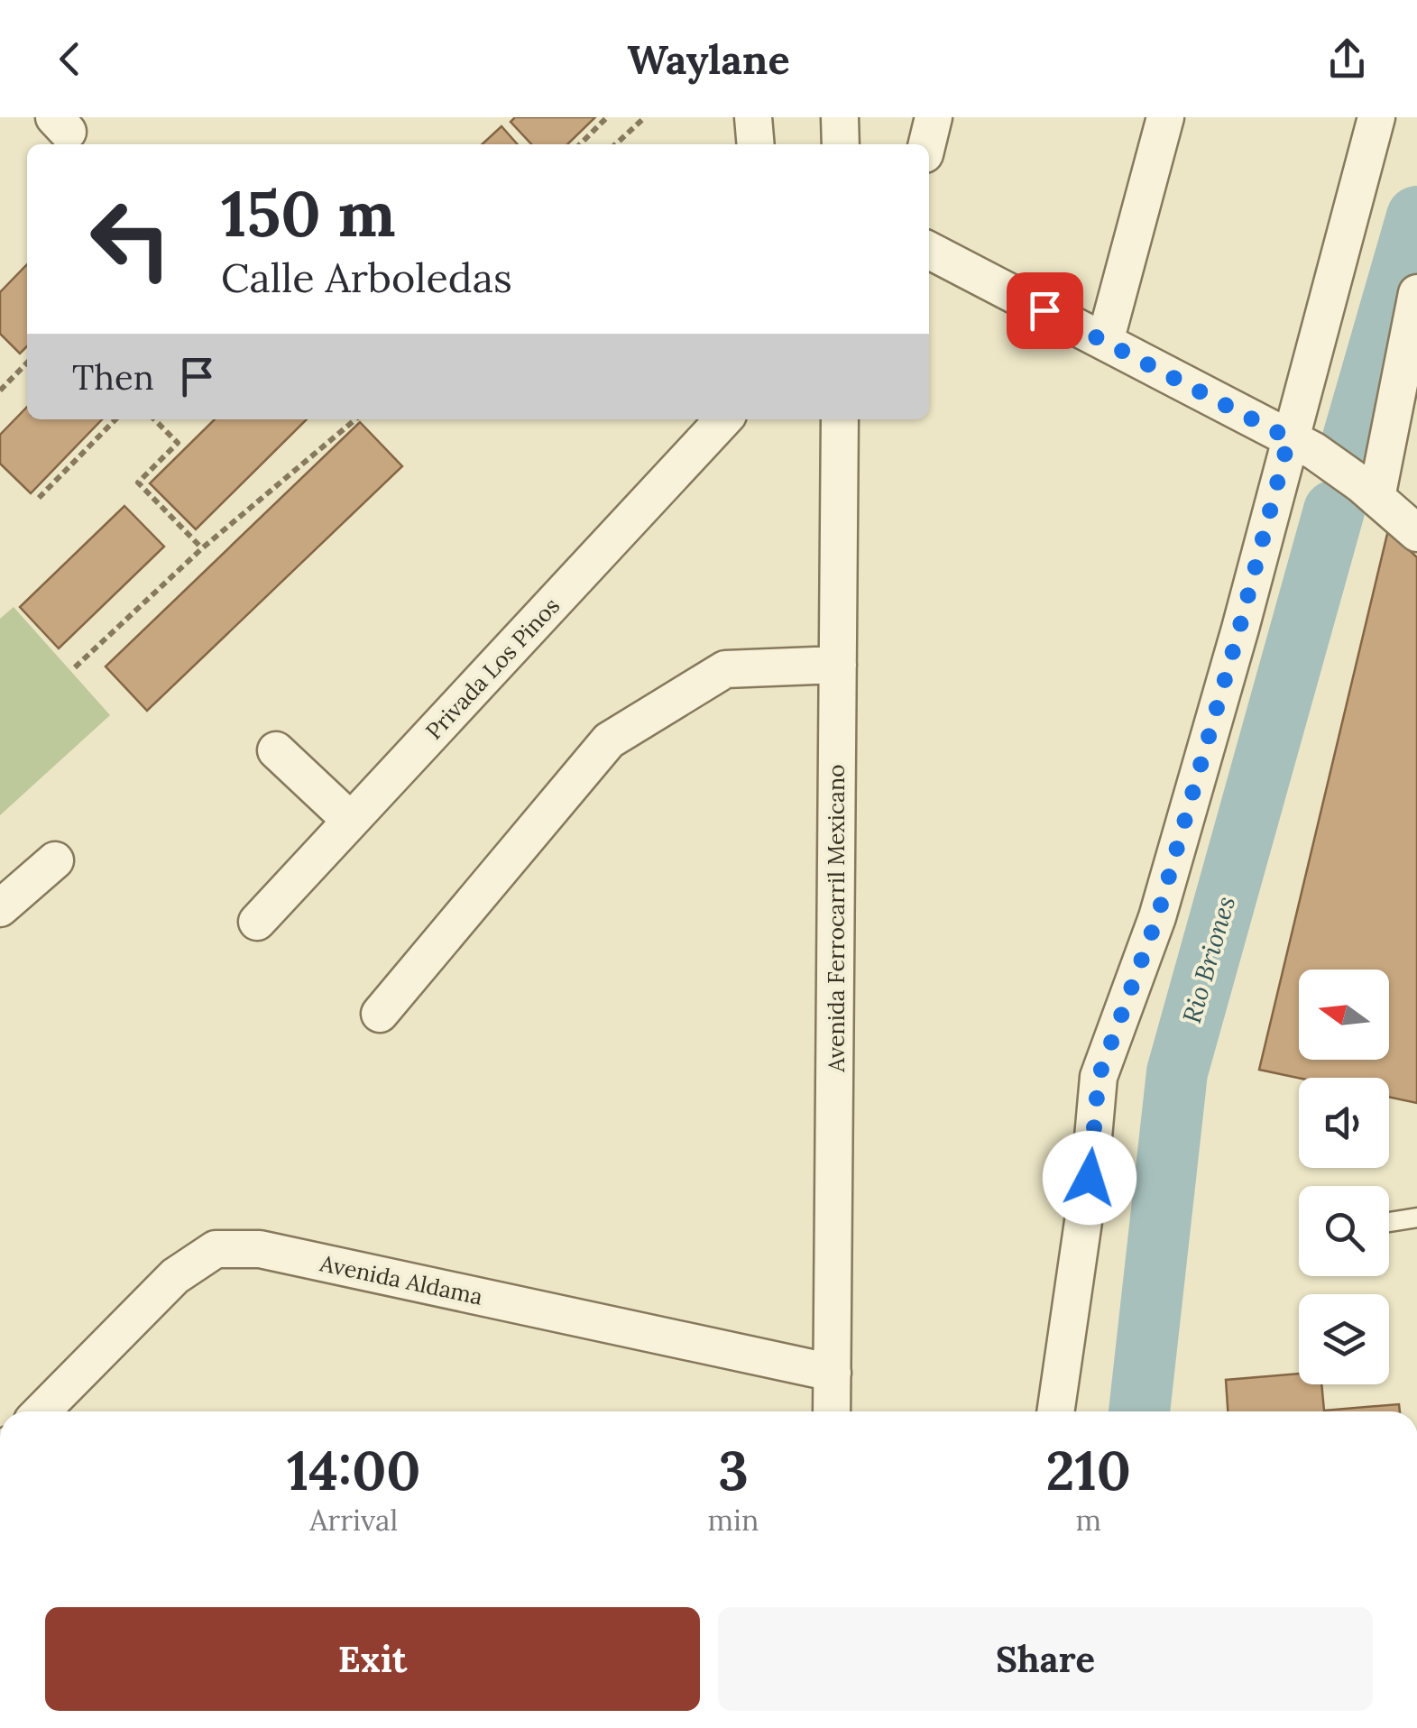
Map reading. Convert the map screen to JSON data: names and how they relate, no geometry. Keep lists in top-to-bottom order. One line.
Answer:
{"streets":{"street":["Privada Los Pinos","Avenida Ferrocarril Mexicano","Avenida Aldama"]},"crossings":[["Avenida Ferrocarril Mexicano","Avenida Aldama"]],"water":["Rio Briones"],"north":"left","page":{"header":"Waylane","turn":["150 m","Calle Arboledas"],"then":"Then","eta":["14:00","Arrival","3","min","210","m"],"buttons":["Exit","Share"]}}
